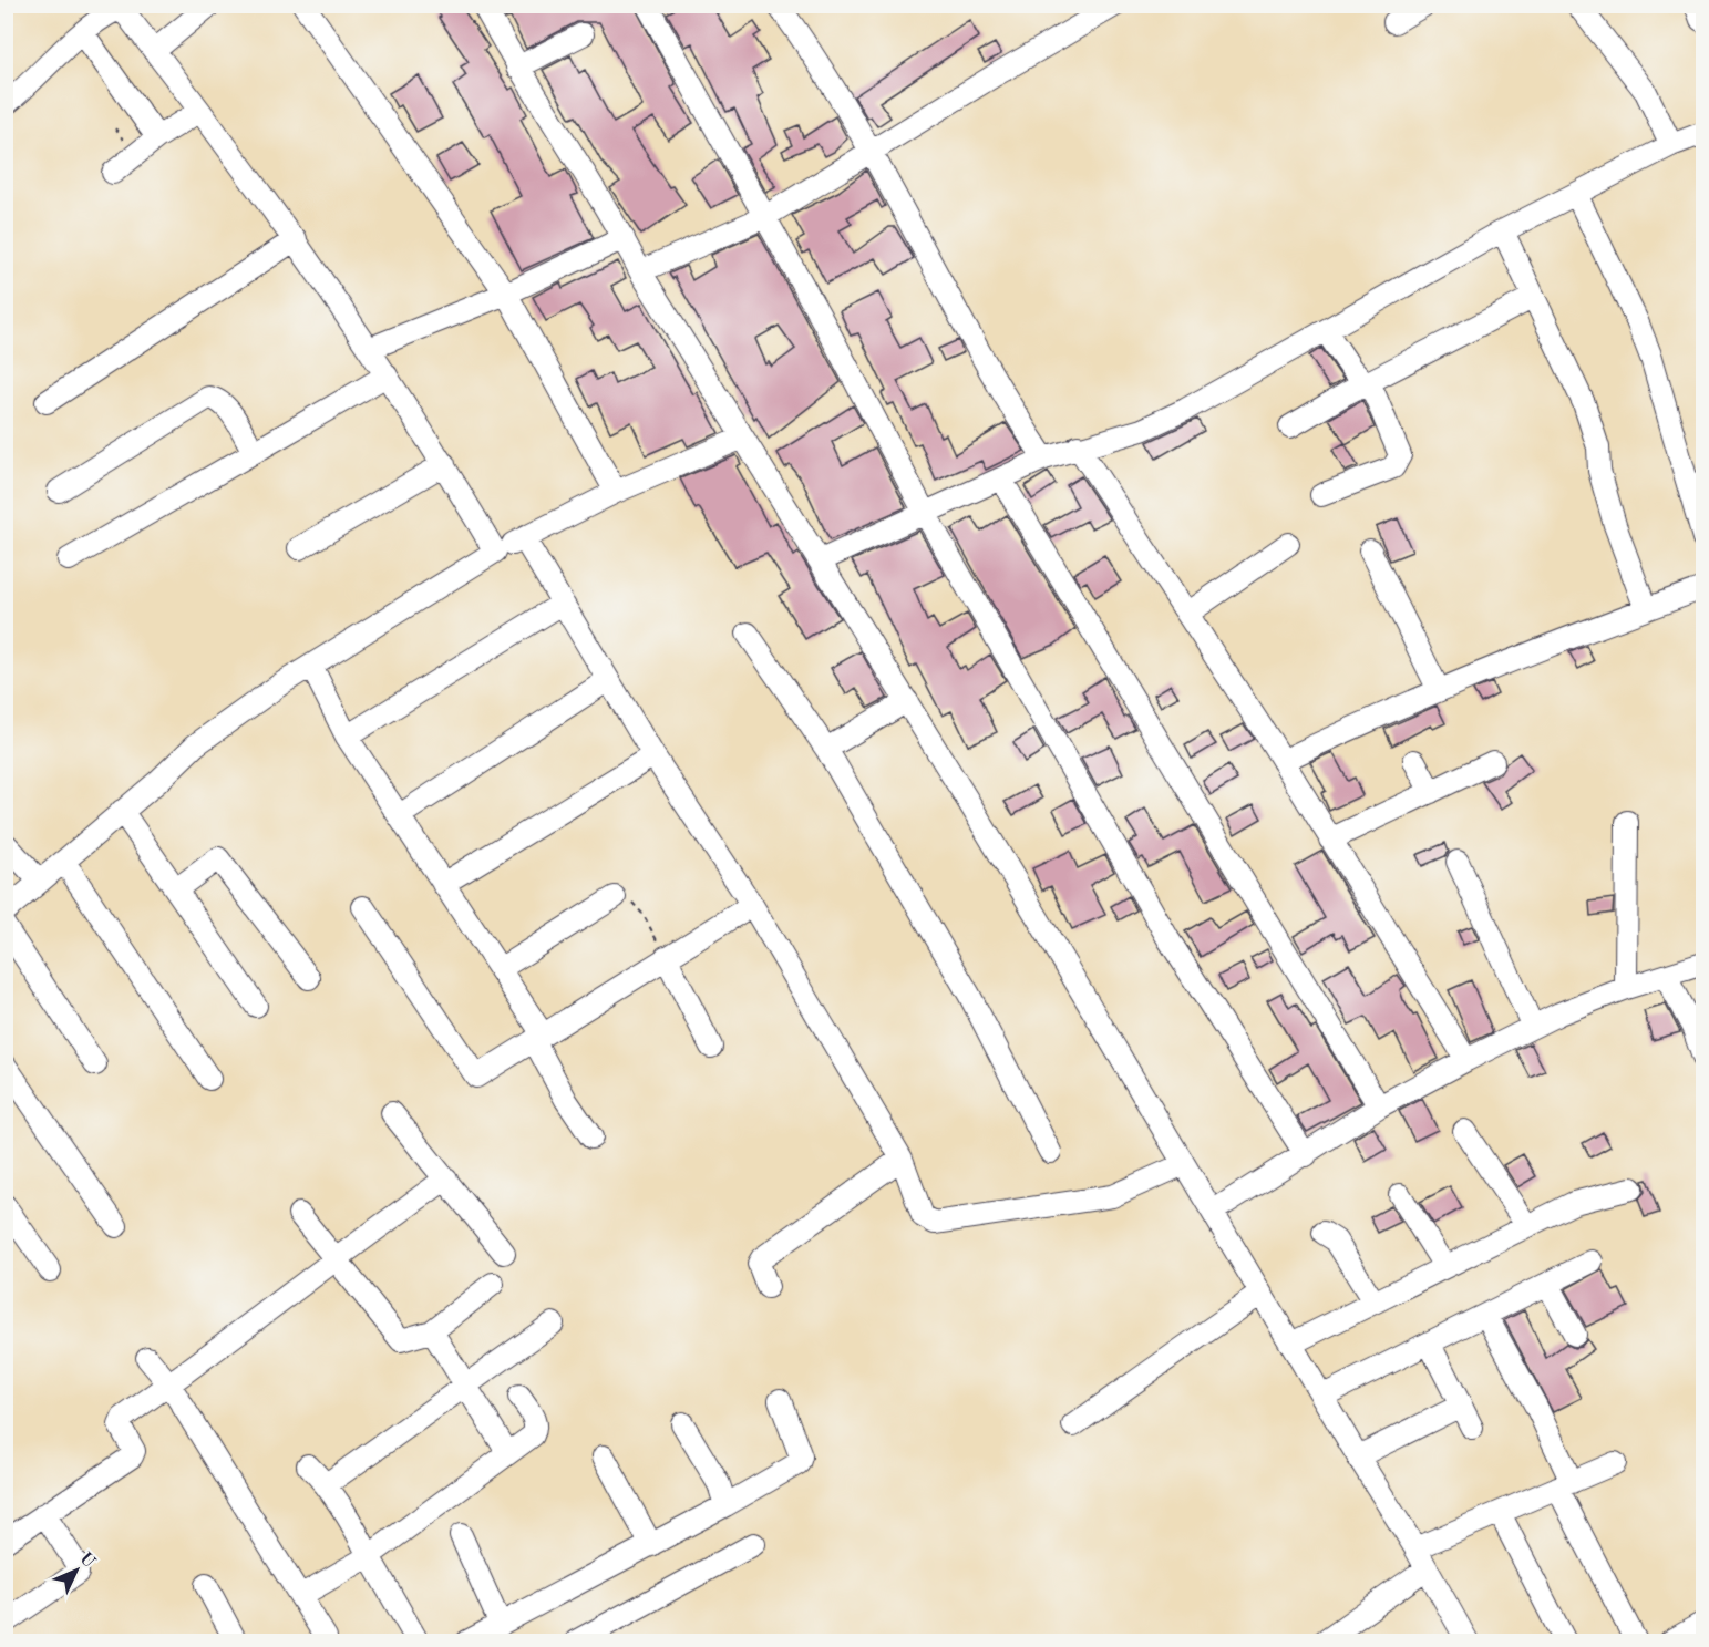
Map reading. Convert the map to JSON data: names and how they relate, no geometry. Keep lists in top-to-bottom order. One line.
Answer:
{"north":"top right"}
